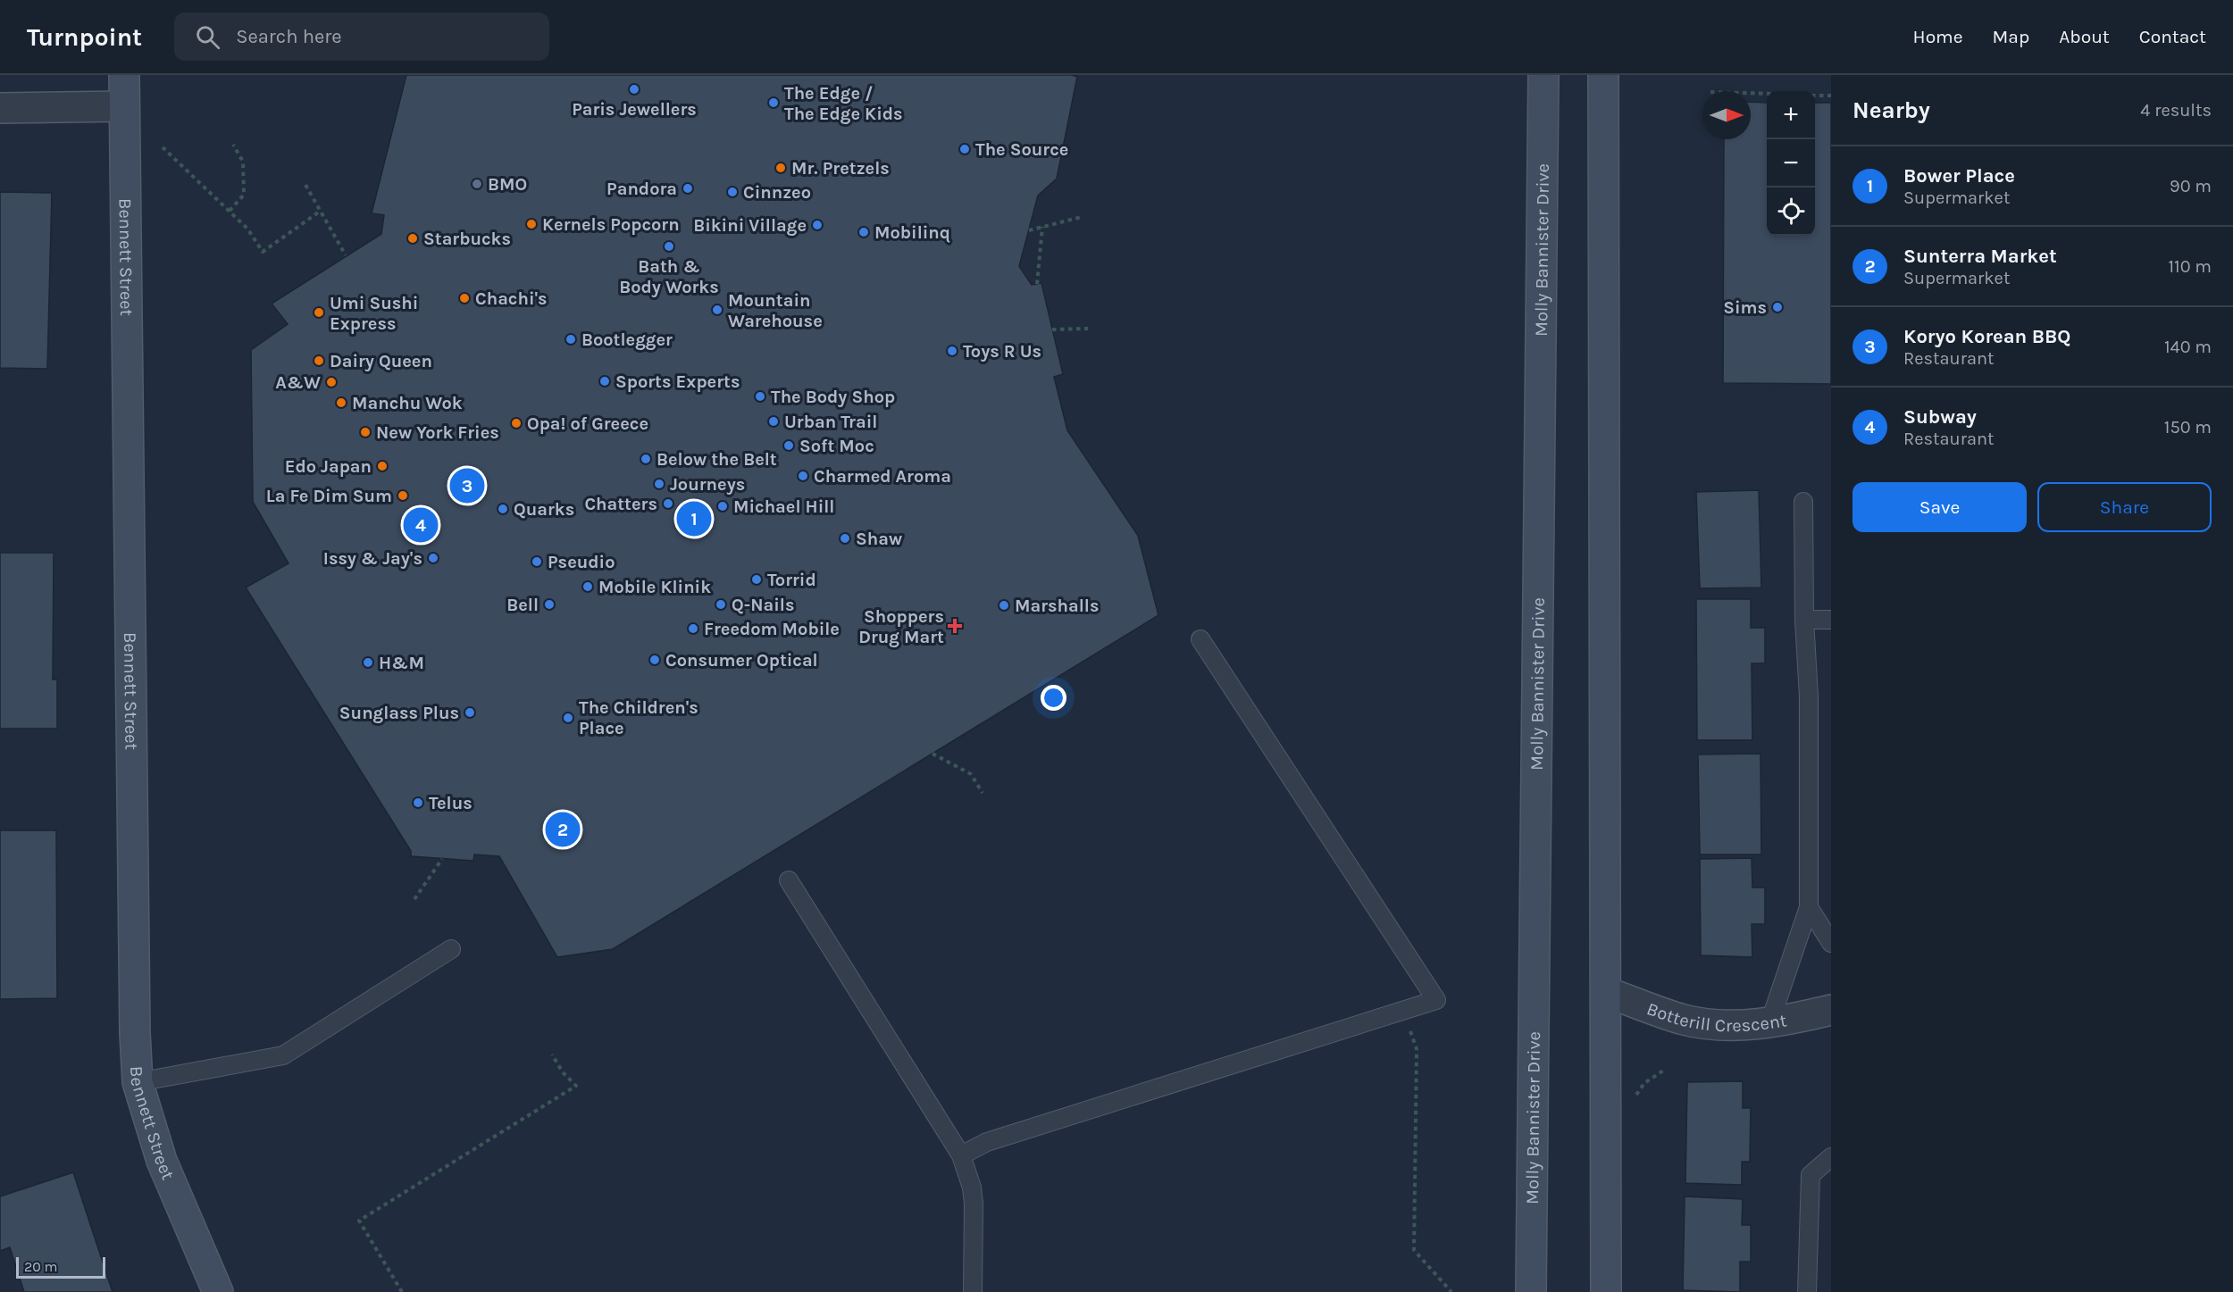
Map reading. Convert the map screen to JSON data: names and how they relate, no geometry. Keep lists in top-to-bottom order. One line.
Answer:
{"streets":{"street":["Molly Bannister Drive","Bennett Street","Botterill Crescent"]},"places":{"other":["Paris Jewellers","The Edge / The Edge Kids","The Source","Mr. Pretzels","BMO","Pandora","Cinnzeo","Kernels Popcorn","Bikini Village","Mobilinq","Starbucks","Bath & Body Works","Chachi's","Sims","Mountain Warehouse","Umi Sushi Express","Bootlegger","Toys R Us","Dairy Queen","Sports Experts","A&W","The Body Shop","Manchu Wok","Urban Trail","Opa! of Greece","New York Fries","Soft Moc","Below the Belt","Edo Japan","Charmed Aroma","Journeys","La Fe Dim Sum","Chatters","Michael Hill","Quarks","Shaw","Issy & Jay's","Pseudio","Torrid","Mobile Klinik","Bell","Q-Nails","Marshalls","Freedom Mobile","Consumer Optical","H&M","Sunglass Plus","The Children's Place","Telus"],"health":["Shoppers Drug Mart"]},"scale_bar":"20 m","north":"right","page":{"header":"Turnpoint","search":"Search here","nav":["Home","Map","About","Contact"],"heading":["Nearby","4 results"],"map_buttons":["+","−"],"list":[{"mark":"1","name":"Bower Place","note":"Supermarket","value":"90 m"},{"mark":"2","name":"Sunterra Market","note":"Supermarket","value":"110 m"},{"mark":"3","name":"Koryo Korean BBQ","note":"Restaurant","value":"140 m"},{"mark":"4","name":"Subway","note":"Restaurant","value":"150 m"}],"pins":["3","1","4","2"],"buttons":["Save","Share"],"scale":"20 m"}}
